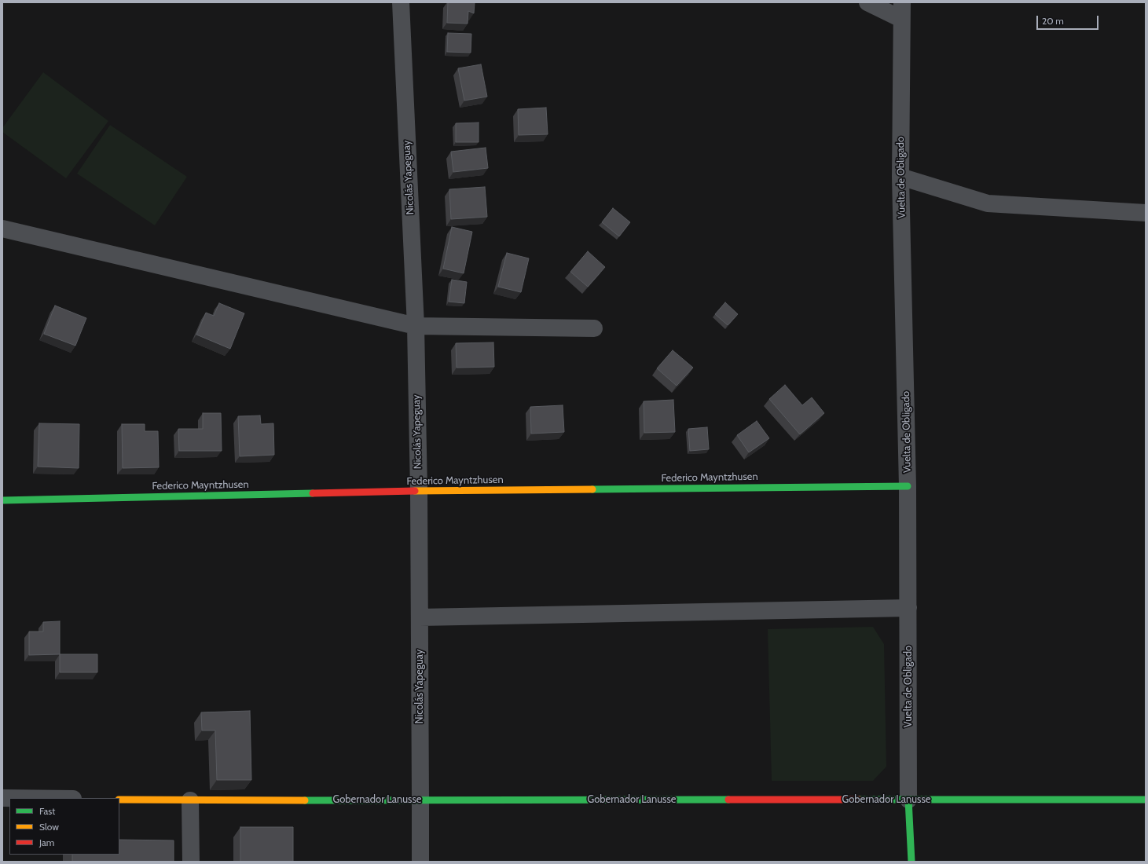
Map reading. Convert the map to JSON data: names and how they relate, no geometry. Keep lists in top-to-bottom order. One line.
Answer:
{"streets":{"street":["Nicolás Yapeguay","Vuelta de Obligado","Federico Mayntzhusen","Gobernador Lanusse"]},"crossings":[["Nicolás Yapeguay","Federico Mayntzhusen"],["Nicolás Yapeguay","Gobernador Lanusse"],["Vuelta de Obligado","Federico Mayntzhusen"],["Vuelta de Obligado","Gobernador Lanusse"]],"legend":["Fast","Slow","Jam"],"scale_bar":"20 m"}
